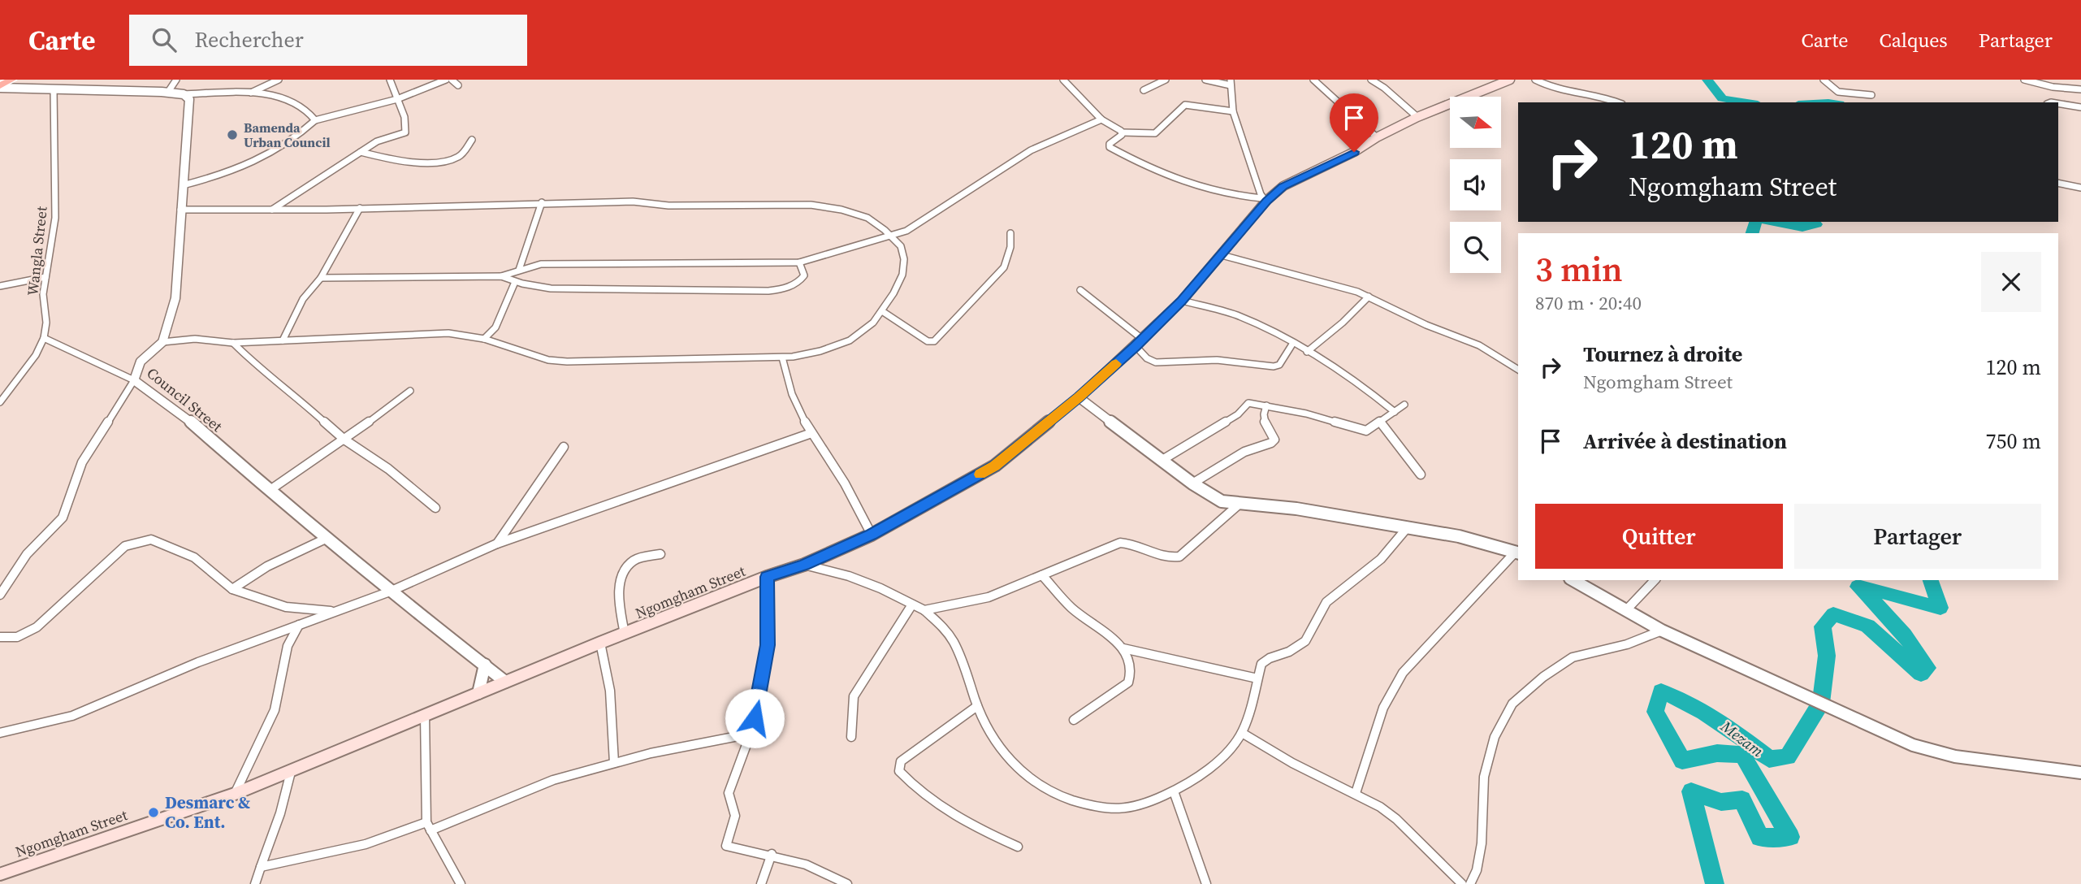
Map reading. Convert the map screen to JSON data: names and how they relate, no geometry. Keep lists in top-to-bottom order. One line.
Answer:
{"streets":{"main road":["Ngomgham Street"],"street":["Wangla Street","Council Street"]},"crossings":[["Council Street","Ngomgham Street"]],"water":["Mezam"],"places":["Bamenda Urban Council","Desmarc & Co. Ent."],"north":"right","page":{"header":"Carte","search":"Rechercher","nav":["Carte","Calques","Partager"],"turn":["120 m","Ngomgham Street"],"heading":["3 min","870 m · 20:40"],"list":[{"name":"Tournez à droite","note":"Ngomgham Street","value":"120 m"},{"name":"Arrivée à destination","value":"750 m"}],"buttons":["Quitter","Partager"]}}
